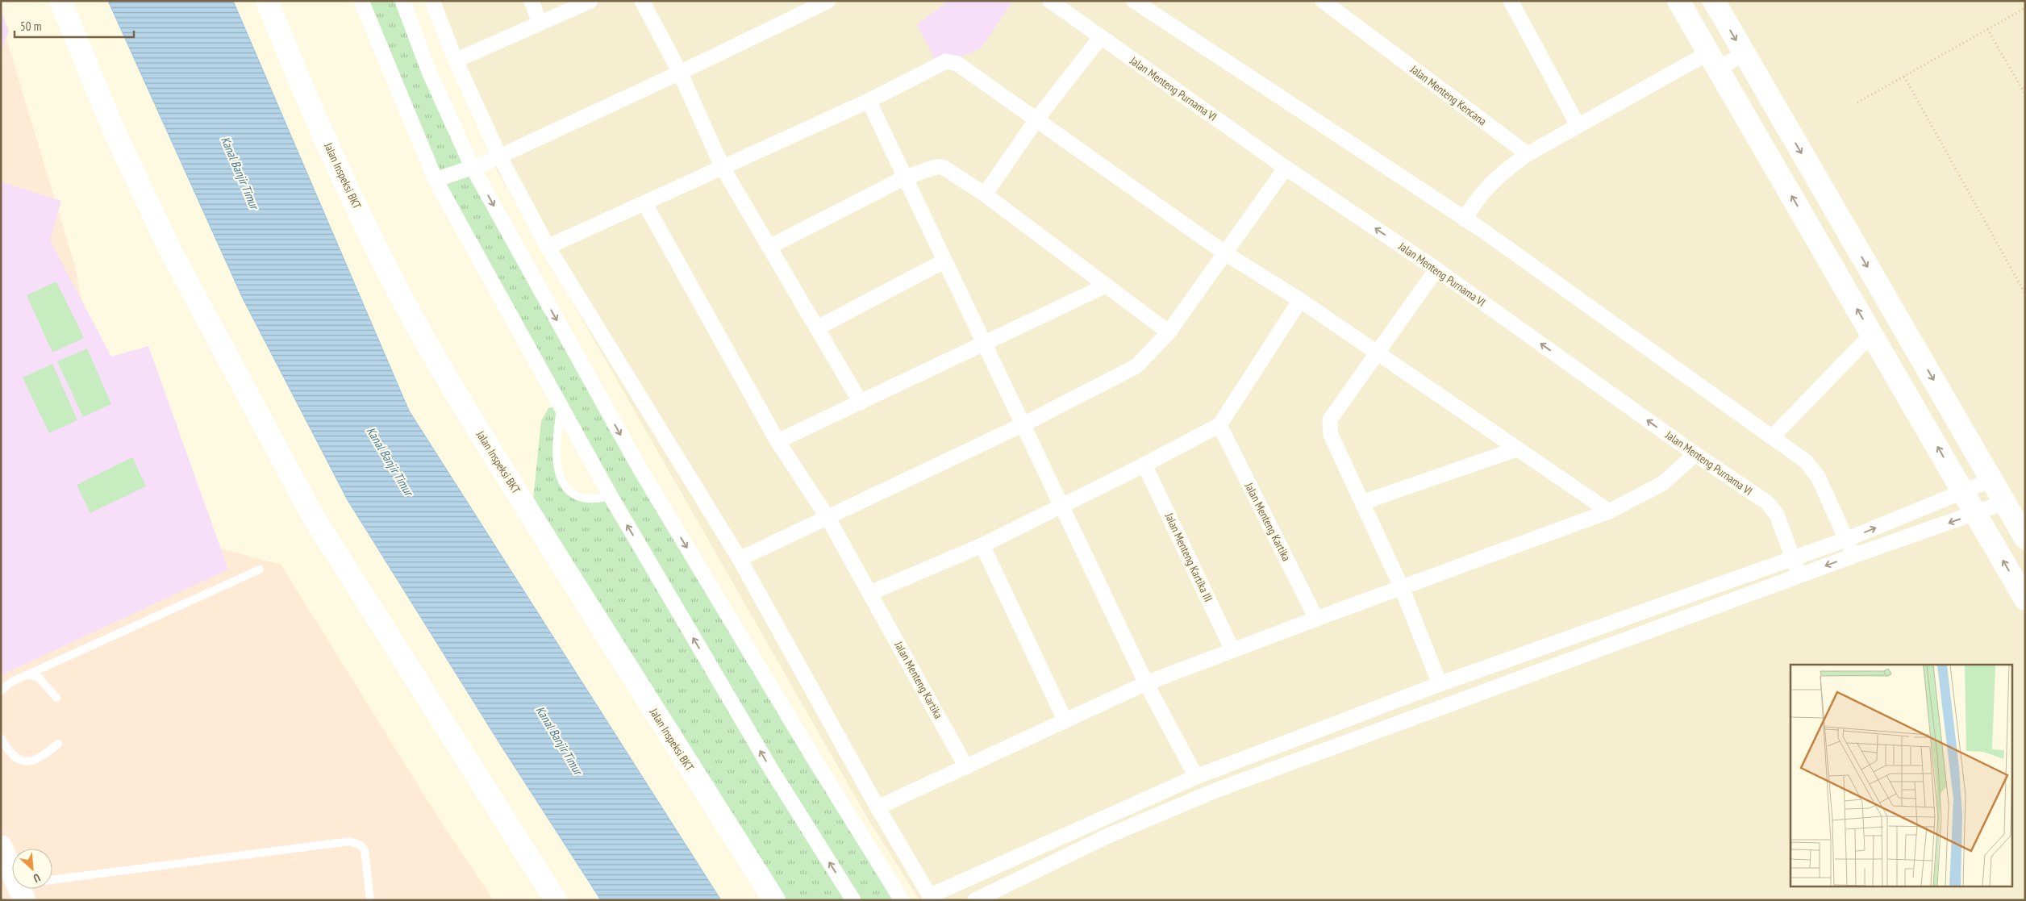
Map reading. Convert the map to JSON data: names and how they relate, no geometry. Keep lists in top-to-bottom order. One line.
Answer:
{"streets":{"street":["Jalan Menteng Purnama VI","Jalan Menteng Kencana","Jalan Inspeksi BKT","Jalan Menteng Kartika","Jalan Menteng Kartika III"]},"water":["Kanal Banjir Timur"],"scale_bar":"50 m","north":"bottom right"}
